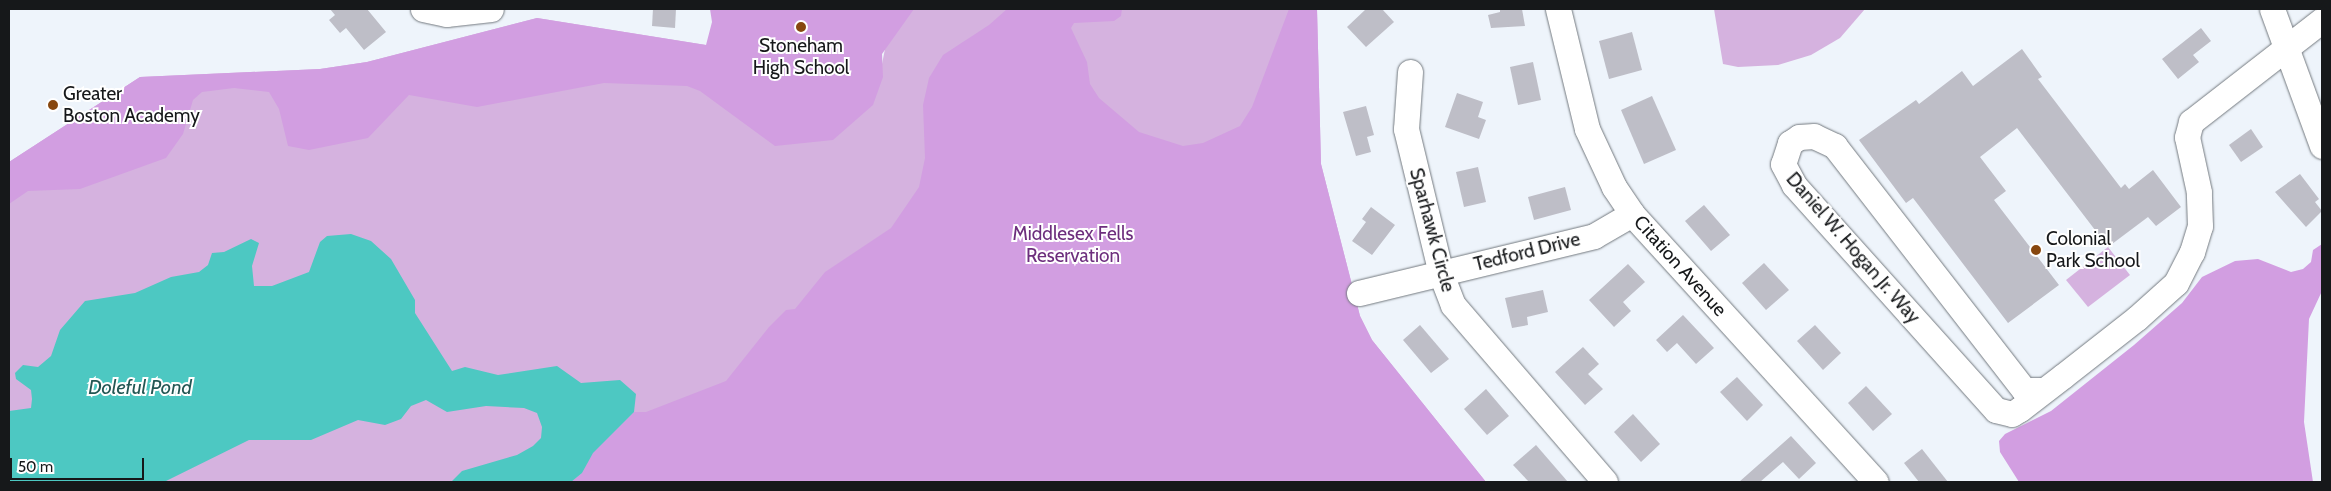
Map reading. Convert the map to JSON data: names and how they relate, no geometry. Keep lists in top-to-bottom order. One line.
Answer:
{"streets":{"street":["Sparhawk Circle","Daniel W. Hogan Jr. Way","Tedford Drive","Citation Avenue"]},"crossings":[["Sparhawk Circle","Tedford Drive"],["Tedford Drive","Citation Avenue"]],"water":["Doleful Pond"],"parks":["Middlesex Fells Reservation"],"places":["Stoneham High School","Greater Boston Academy","Colonial Park School"],"scale_bar":"50 m"}
